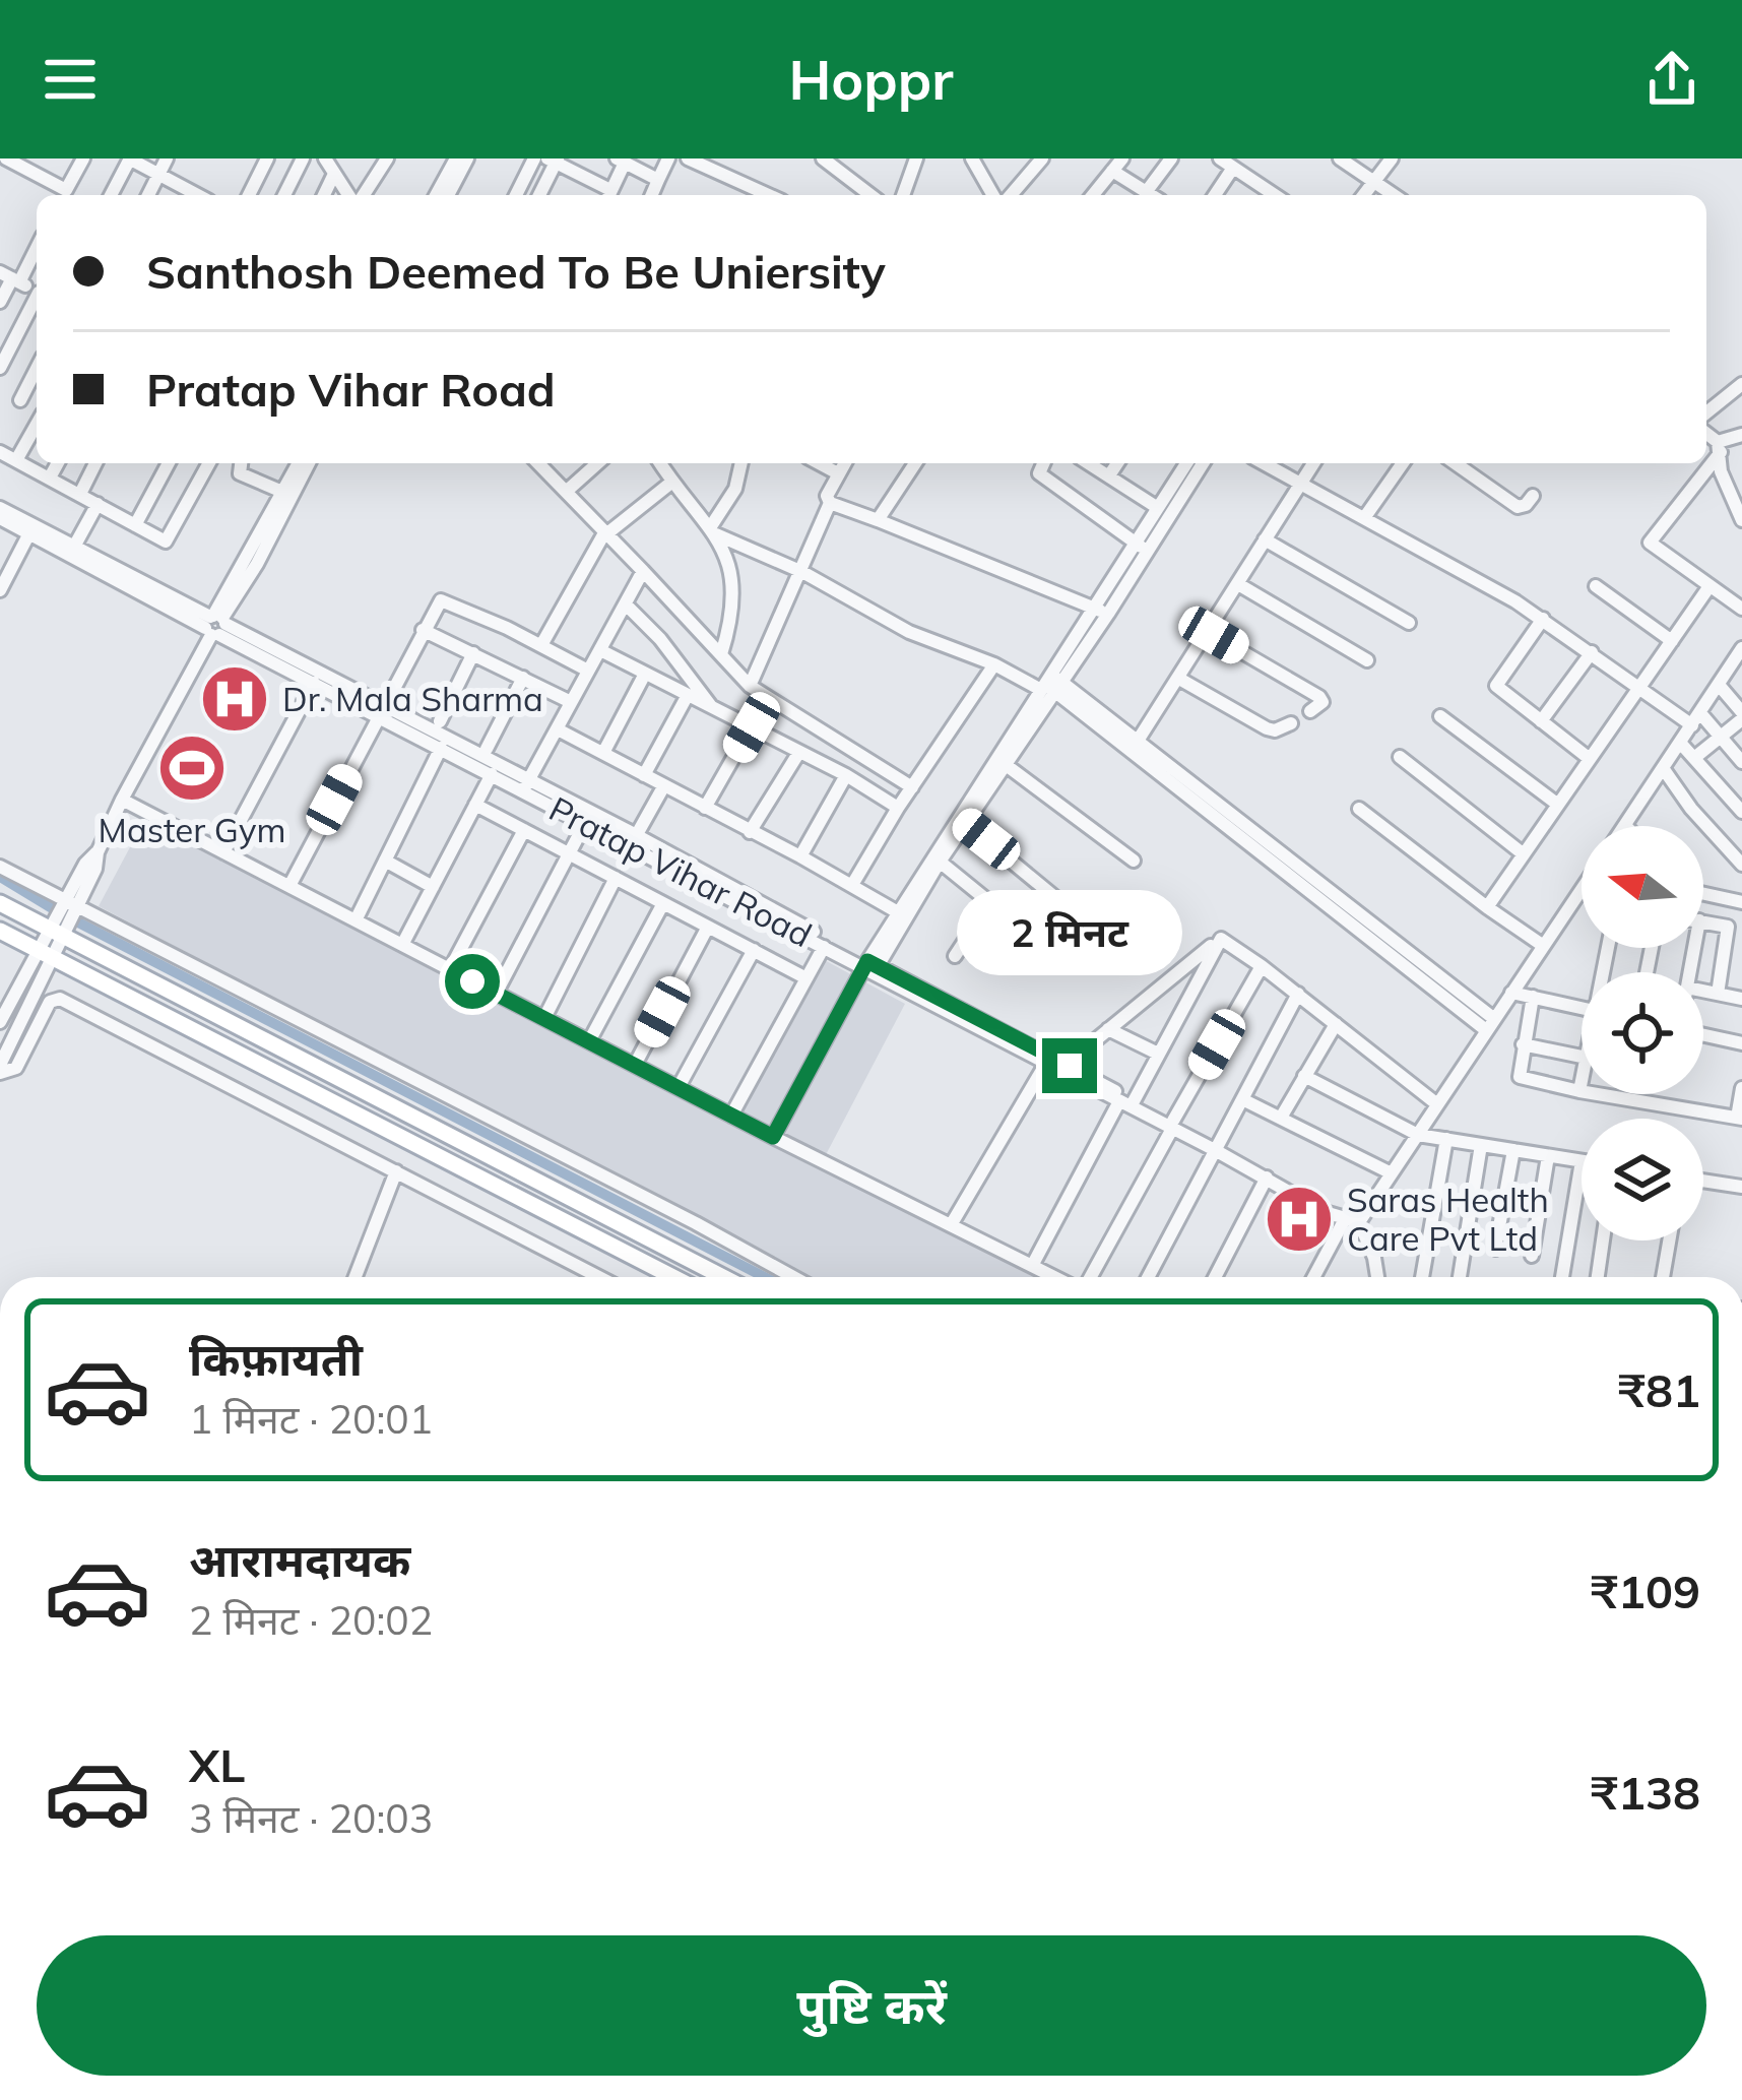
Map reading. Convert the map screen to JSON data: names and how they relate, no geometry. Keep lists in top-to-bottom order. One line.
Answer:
{"streets":{"street":["Pratap Vihar Road"]},"places":{"hospital":["Dr. Mala Sharma","Saras Health Care Pvt Ltd"],"sports":["Master Gym"]},"north":"left","page":{"header":"Hoppr","banner":["Santhosh Deemed To Be Uniersity","Pratap Vihar Road"],"bubble":"2 मिनट","list":[{"name":"किफ़ायती","note":"1 मिनट · 20:01","value":"₹81"},{"name":"आरामदायक","note":"2 मिनट · 20:02","value":"₹109"},{"name":"XL","note":"3 मिनट · 20:03","value":"₹138"}],"buttons":"पुष्टि करें"}}
